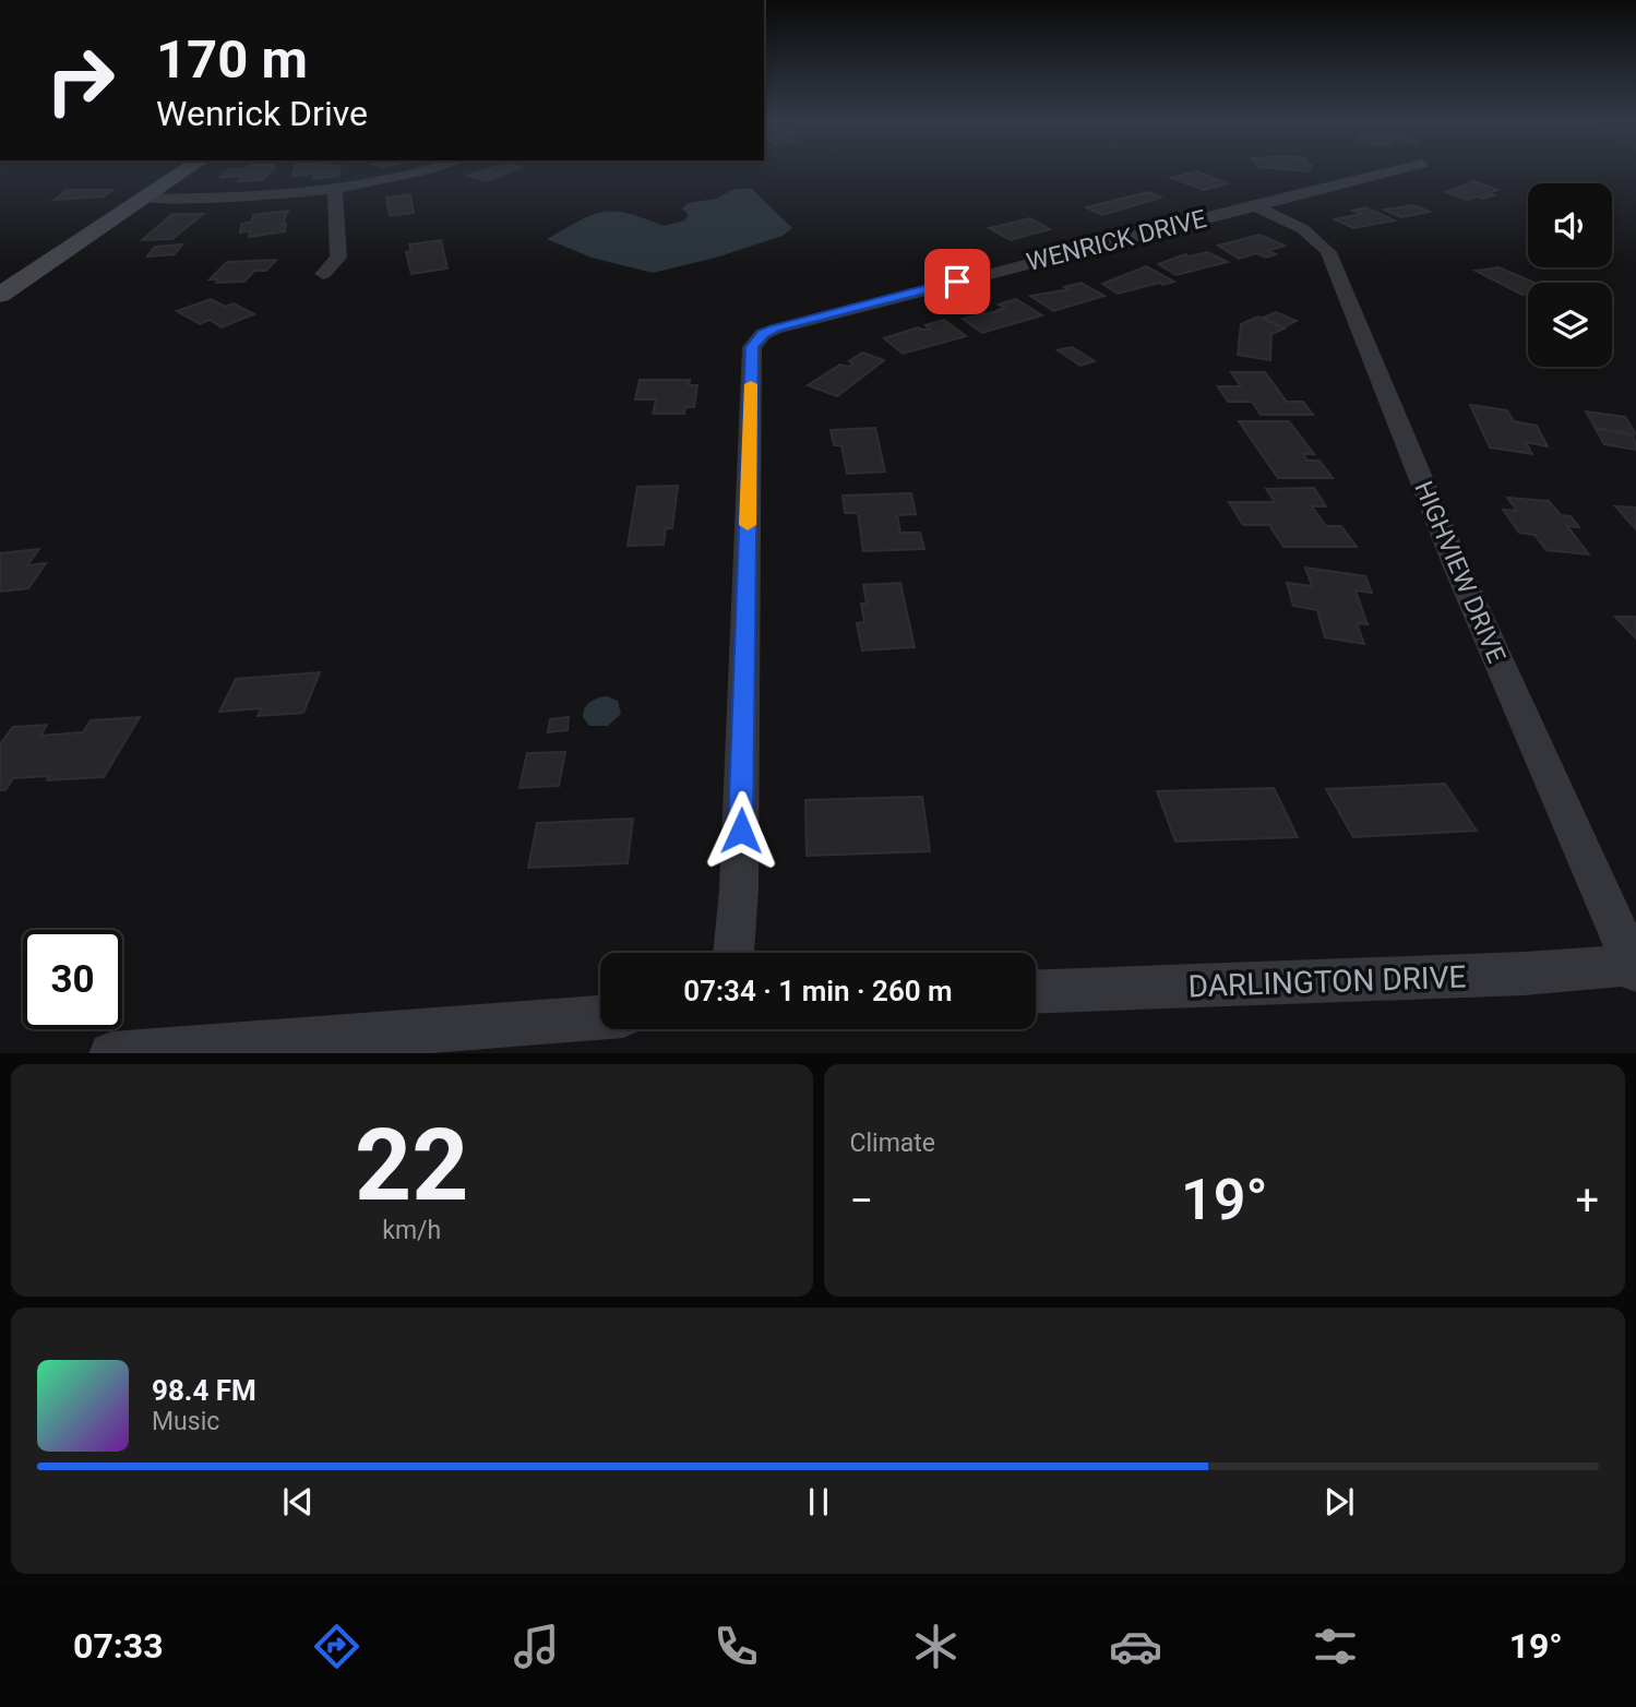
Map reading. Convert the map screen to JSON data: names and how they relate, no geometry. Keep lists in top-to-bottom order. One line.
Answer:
{"streets":{"street":["WENRICK DRIVE","HIGHVIEW DRIVE","DARLINGTON DRIVE"]},"crossings":[["WENRICK DRIVE","HIGHVIEW DRIVE"],["HIGHVIEW DRIVE","DARLINGTON DRIVE"]],"page":{"turn":["170 m","Wenrick Drive"],"limit":"30","trip":"07:34 · 1 min · 260 m","tile":[["22","km/h"],"Climate"],"heat":["−","19°","+"],"song":["98.4 FM","Music"],"tabs":["07:33","19°"]}}
